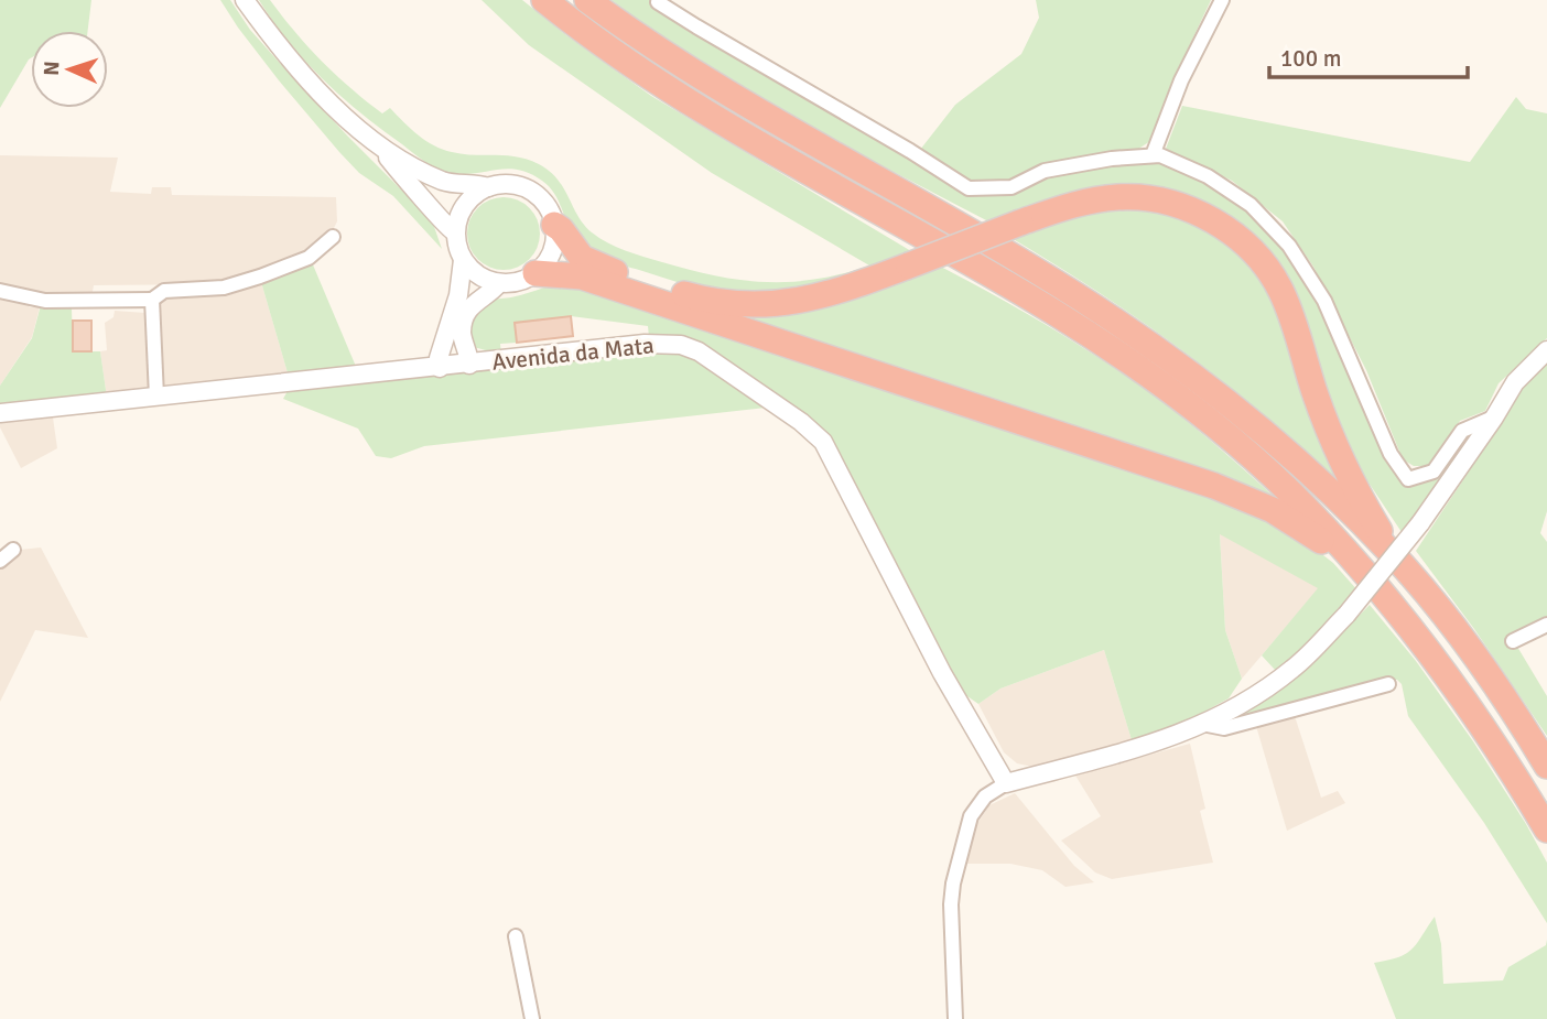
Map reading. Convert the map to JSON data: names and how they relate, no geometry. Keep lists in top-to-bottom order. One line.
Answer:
{"streets":{"street":["Avenida da Mata"]},"scale_bar":"100 m","north":"left"}
